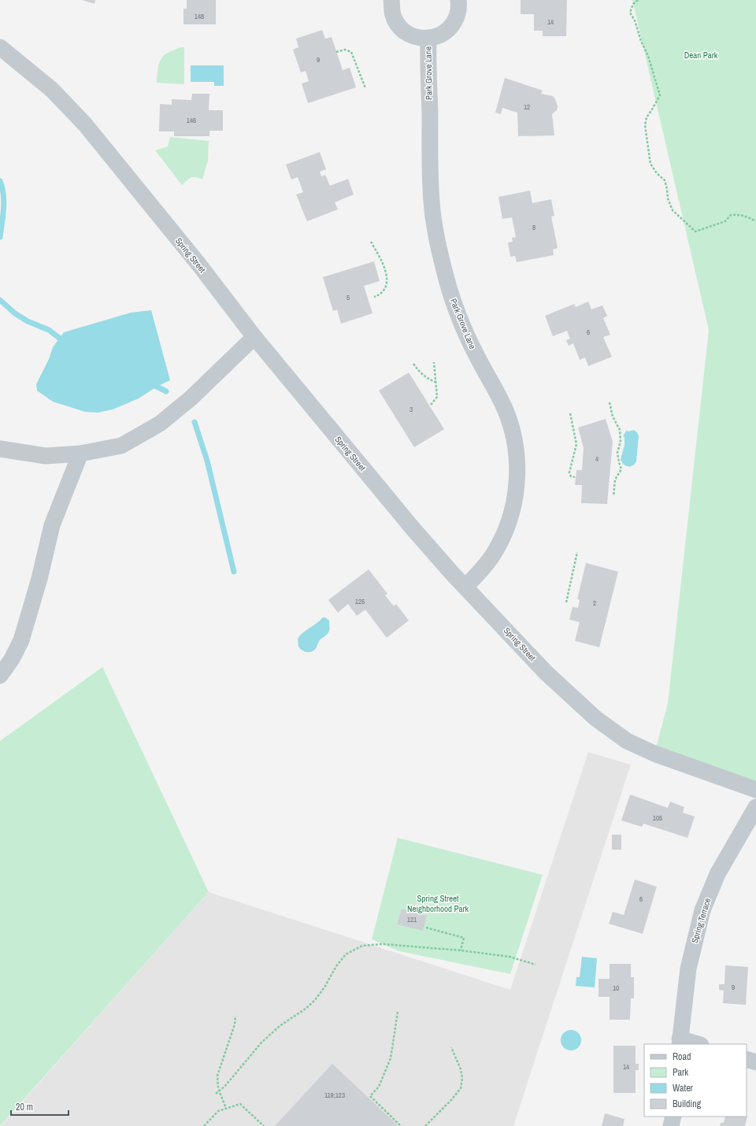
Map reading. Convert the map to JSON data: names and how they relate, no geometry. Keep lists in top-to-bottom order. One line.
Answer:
{"streets":{"street":["Park Grove Lane","Spring Street","Spring Terrace"]},"crossings":[["Park Grove Lane","Spring Street"]],"parks":["Dean Park","Spring Street Neighborhood Park"],"house_numbers":["148","14","9","12","146","8","5","6","3","4","125","2","105","6","121","9","10","14","119;123"],"legend":["Road","Park","Water","Building"],"scale_bar":"20 m"}
